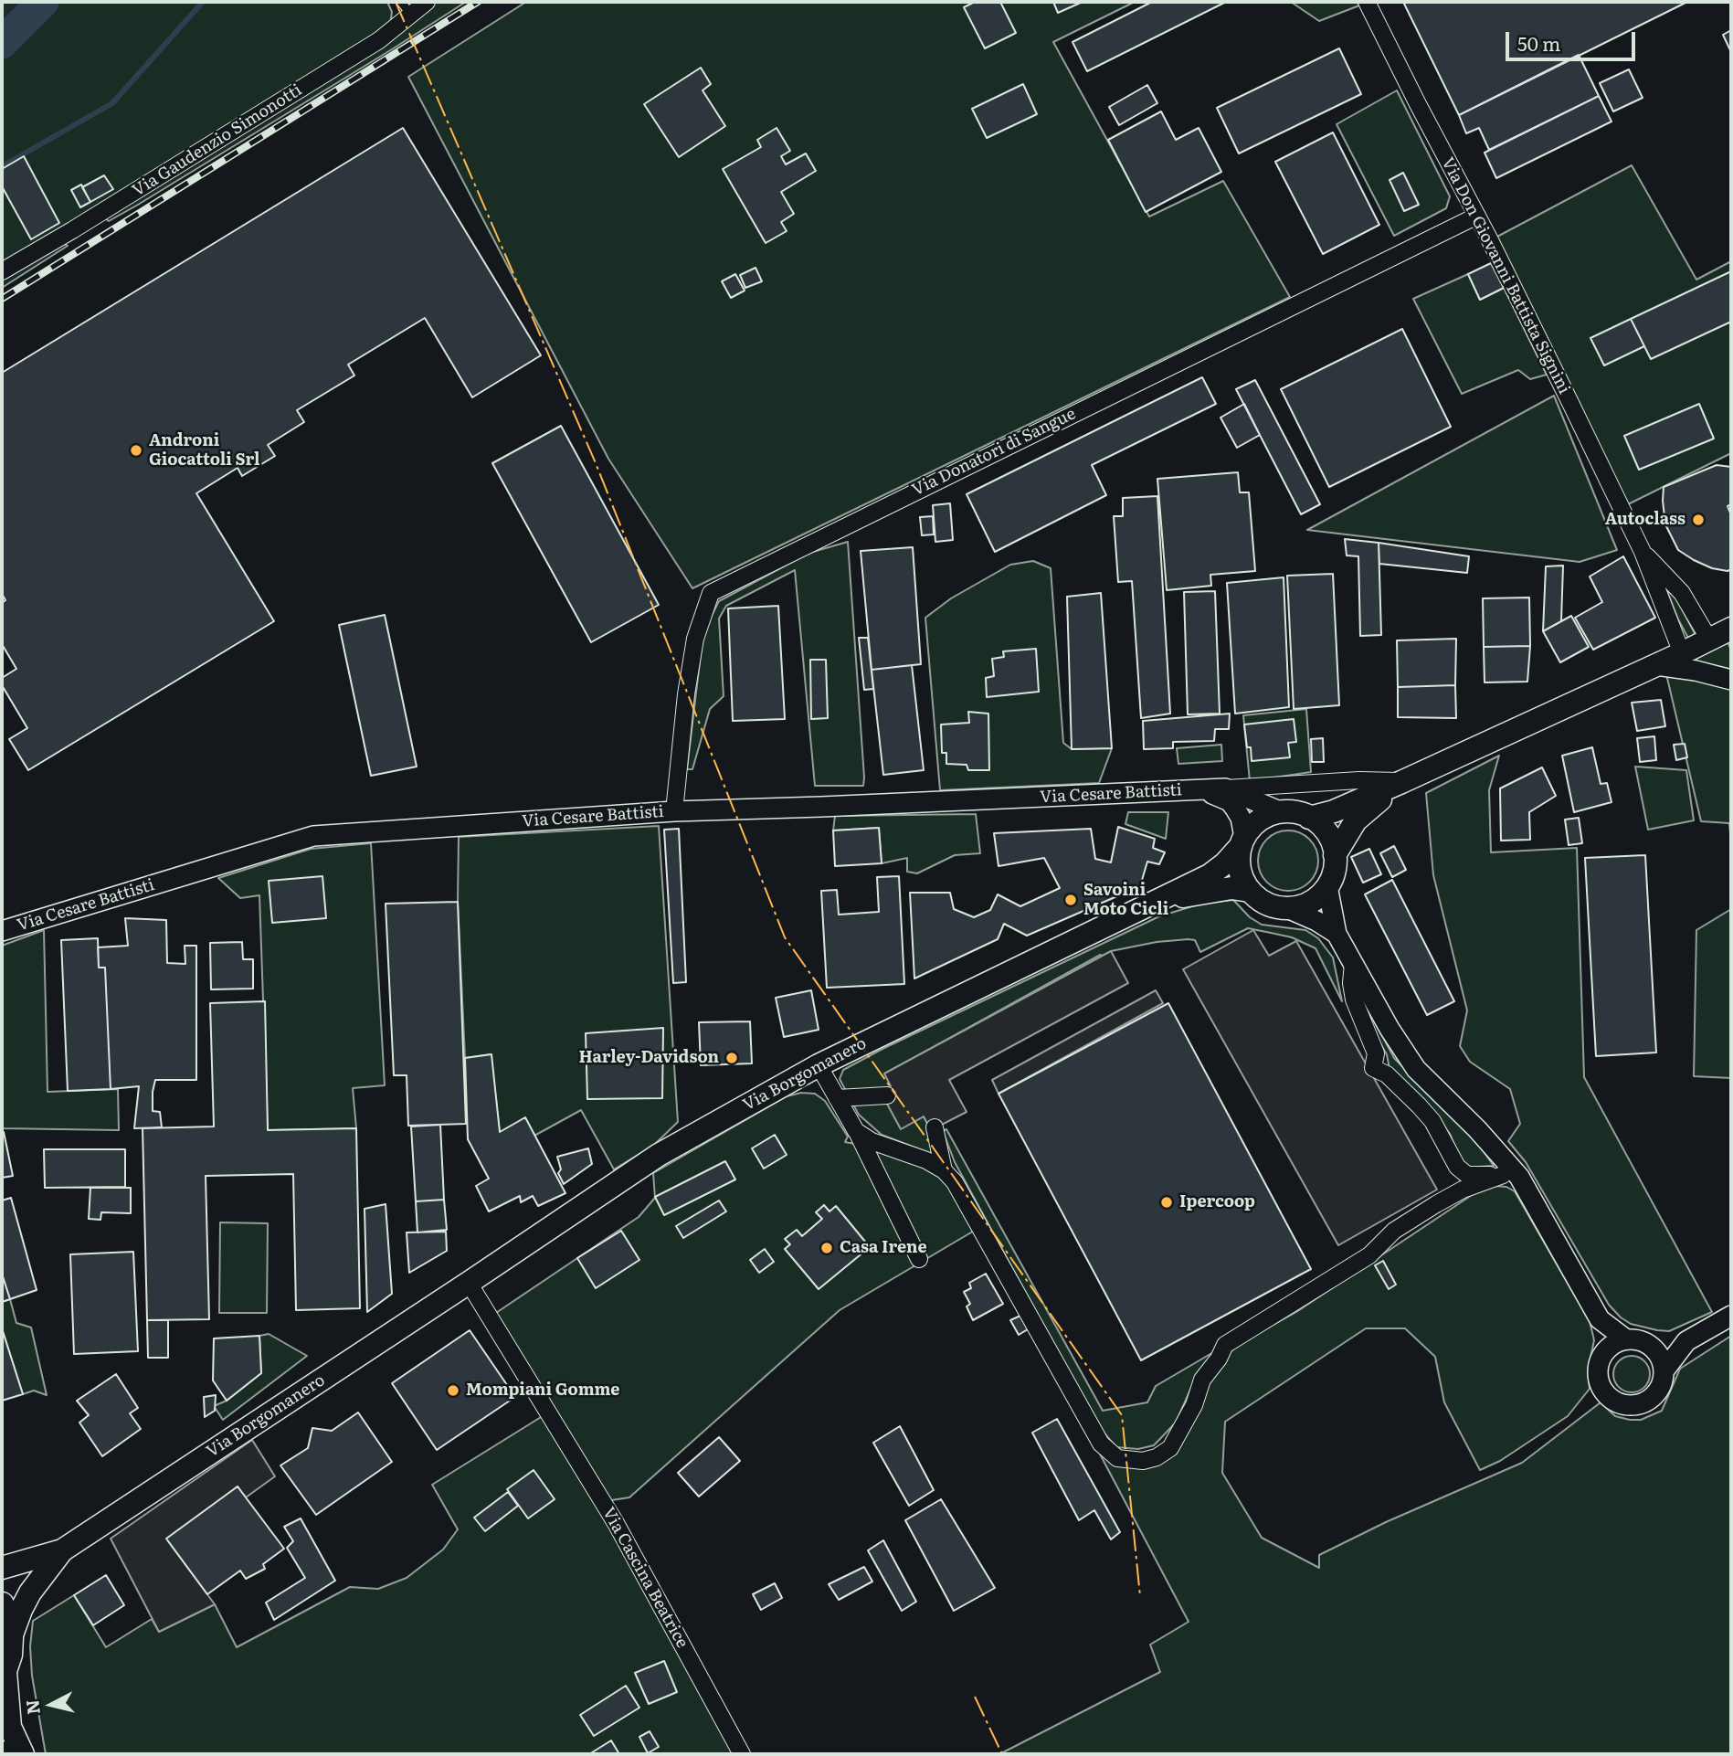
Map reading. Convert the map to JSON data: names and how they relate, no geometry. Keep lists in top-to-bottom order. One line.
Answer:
{"streets":{"main road":["Via Borgomanero"],"street":["Via Gaudenzio Simonotti","Via Don Giovanni Battista Signini","Via Donatori di Sangue","Via Cesare Battisti","Via Cascina Beatrice"]},"crossings":[["Via Don Giovanni Battista Signini","Via Donatori di Sangue"],["Via Donatori di Sangue","Via Cesare Battisti"],["Via Cesare Battisti","Via Borgomanero"],["Via Borgomanero","Via Cascina Beatrice"]],"places":["Androni Giocattoli Srl","Autoclass","Savoini Moto Cicli","Harley-Davidson","Ipercoop","Casa Irene","Mompiani Gomme"],"scale_bar":"50 m","north":"left"}
